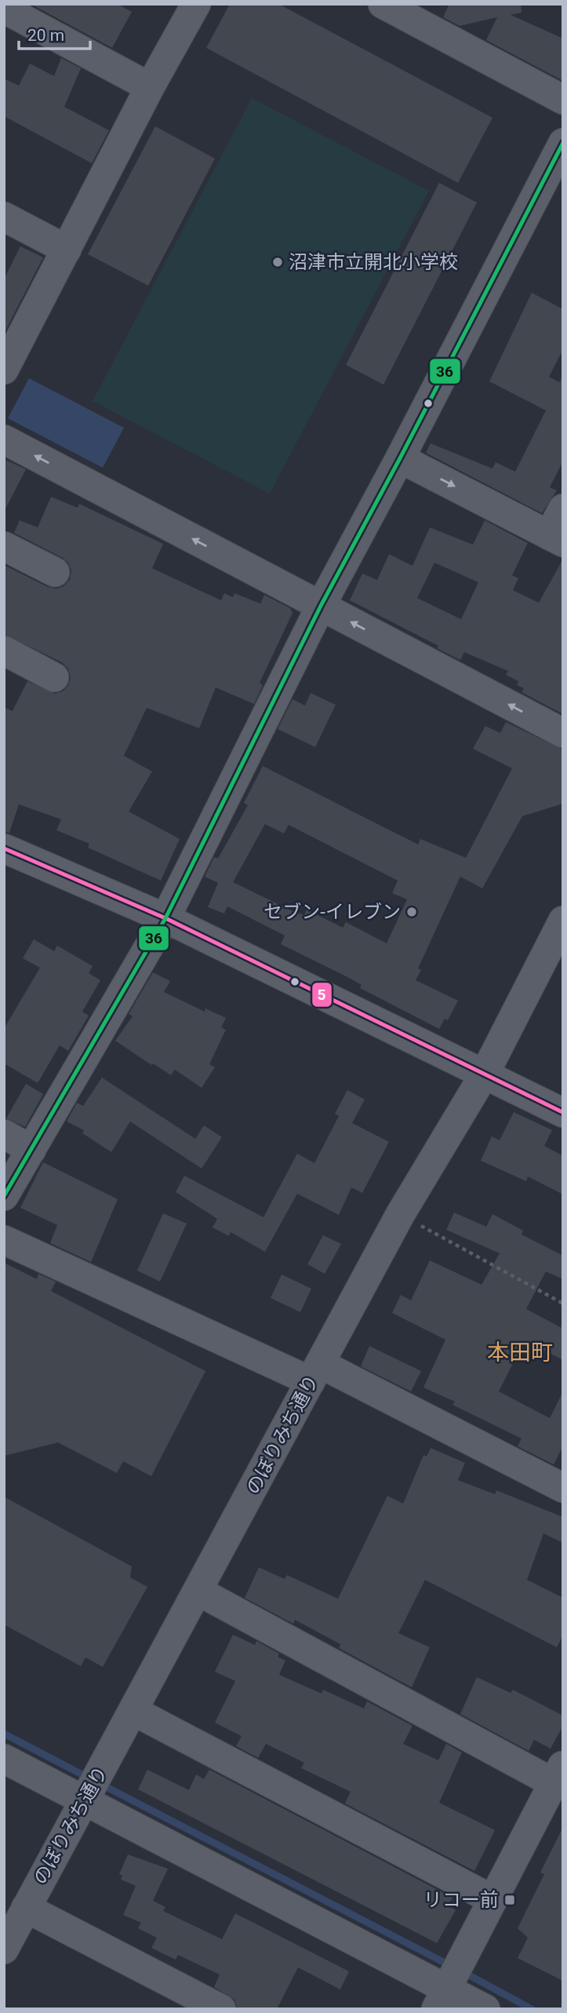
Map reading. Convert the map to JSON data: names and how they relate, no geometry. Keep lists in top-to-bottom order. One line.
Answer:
{"streets":{"street":["のぼりみち通り"]},"districts":["本田町"],"places":{"other":["沼津市立開北小学校","セブン-イレブン"],"transit":["リコー前"]},"lines":["transit line 36","transit line 5"],"scale_bar":"20 m"}
